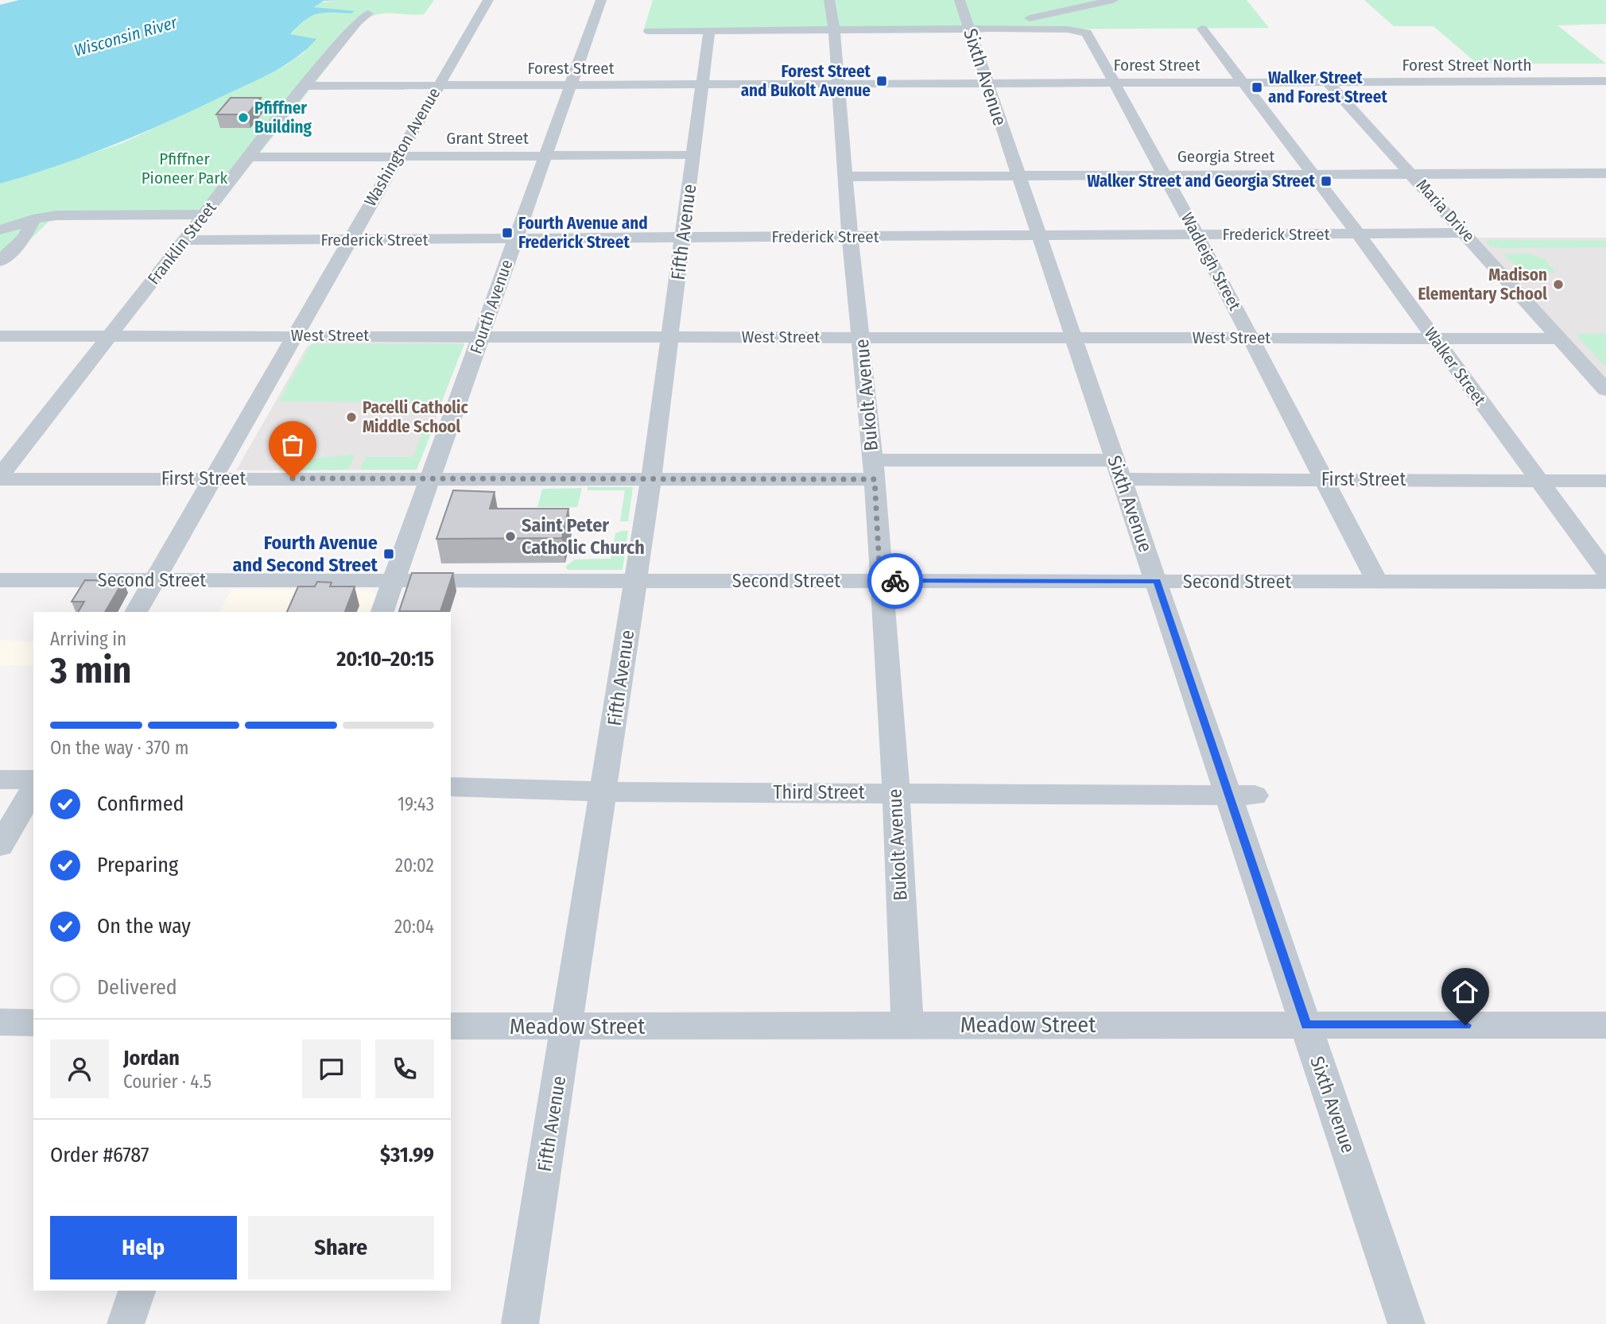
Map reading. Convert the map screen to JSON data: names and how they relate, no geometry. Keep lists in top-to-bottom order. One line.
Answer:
{"streets":{"street":["Forest Street","Forest Street North","Sixth Avenue","Grant Street","Washington Avenue","Georgia Street","Maria Drive","Fifth Avenue","Frederick Street","Franklin Street","Wadleigh Street","Fourth Avenue","West Street","Walker Street","Bukolt Avenue","First Street","Second Street","Third Street","Meadow Street"]},"crossings":[["Forest Street","Forest Street North"],["Forest Street","Sixth Avenue"],["Forest Street","Washington Avenue"],["Forest Street","Maria Drive"],["Forest Street","Fifth Avenue"],["Forest Street","Franklin Street"],["Forest Street","Wadleigh Street"],["Forest Street","Fourth Avenue"],["Forest Street","Walker Street"],["Forest Street","Bukolt Avenue"],["Forest Street North","Maria Drive"],["Sixth Avenue","Georgia Street"],["Sixth Avenue","Frederick Street"],["Sixth Avenue","Wadleigh Street"],["Sixth Avenue","West Street"],["Sixth Avenue","First Street"],["Sixth Avenue","Second Street"],["Sixth Avenue","Third Street"],["Sixth Avenue","Meadow Street"],["Grant Street","Washington Avenue"],["Grant Street","Fifth Avenue"],["Grant Street","Franklin Street"],["Grant Street","Fourth Avenue"],["Washington Avenue","Frederick Street"],["Washington Avenue","West Street"],["Washington Avenue","First Street"],["Washington Avenue","Second Street"],["Georgia Street","Maria Drive"],["Georgia Street","Wadleigh Street"],["Georgia Street","Walker Street"],["Georgia Street","Bukolt Avenue"],["Maria Drive","Frederick Street"],["Maria Drive","West Street"],["Fifth Avenue","Frederick Street"],["Fifth Avenue","West Street"],["Fifth Avenue","First Street"],["Fifth Avenue","Second Street"],["Fifth Avenue","Third Street"],["Fifth Avenue","Meadow Street"],["Frederick Street","Franklin Street"],["Frederick Street","Wadleigh Street"],["Frederick Street","Fourth Avenue"],["Frederick Street","Walker Street"],["Frederick Street","Bukolt Avenue"],["Franklin Street","West Street"],["Franklin Street","First Street"],["Wadleigh Street","West Street"],["Wadleigh Street","First Street"],["Wadleigh Street","Second Street"],["Fourth Avenue","West Street"],["Fourth Avenue","First Street"],["Fourth Avenue","Second Street"],["West Street","Walker Street"],["West Street","Bukolt Avenue"],["Walker Street","First Street"],["Bukolt Avenue","First Street"],["Bukolt Avenue","Second Street"],["Bukolt Avenue","Third Street"],["Bukolt Avenue","Meadow Street"]],"water":["Wisconsin River"],"parks":["Pfiffner Pioneer Park"],"places":{"transit":["Forest Street and Bukolt Avenue","Walker Street and Forest Street","Walker Street and Georgia Street","Fourth Avenue and Frederick Street","Fourth Avenue and Second Street"],"other":["Pfiffner Building","Madison Elementary School","Pacelli Catholic Middle School","Saint Peter Catholic Church"]},"page":{"heading":["3 min","Arriving in","20:10–20:15"],"panel":["Jordan","Courier · 4.5","Order #6787","$31.99"],"bar":"On the way · 370 m","list":[["Confirmed","19:43"],["Preparing","20:02"],["On the way","20:04"],"Delivered"],"buttons":["Help","Share"]}}
